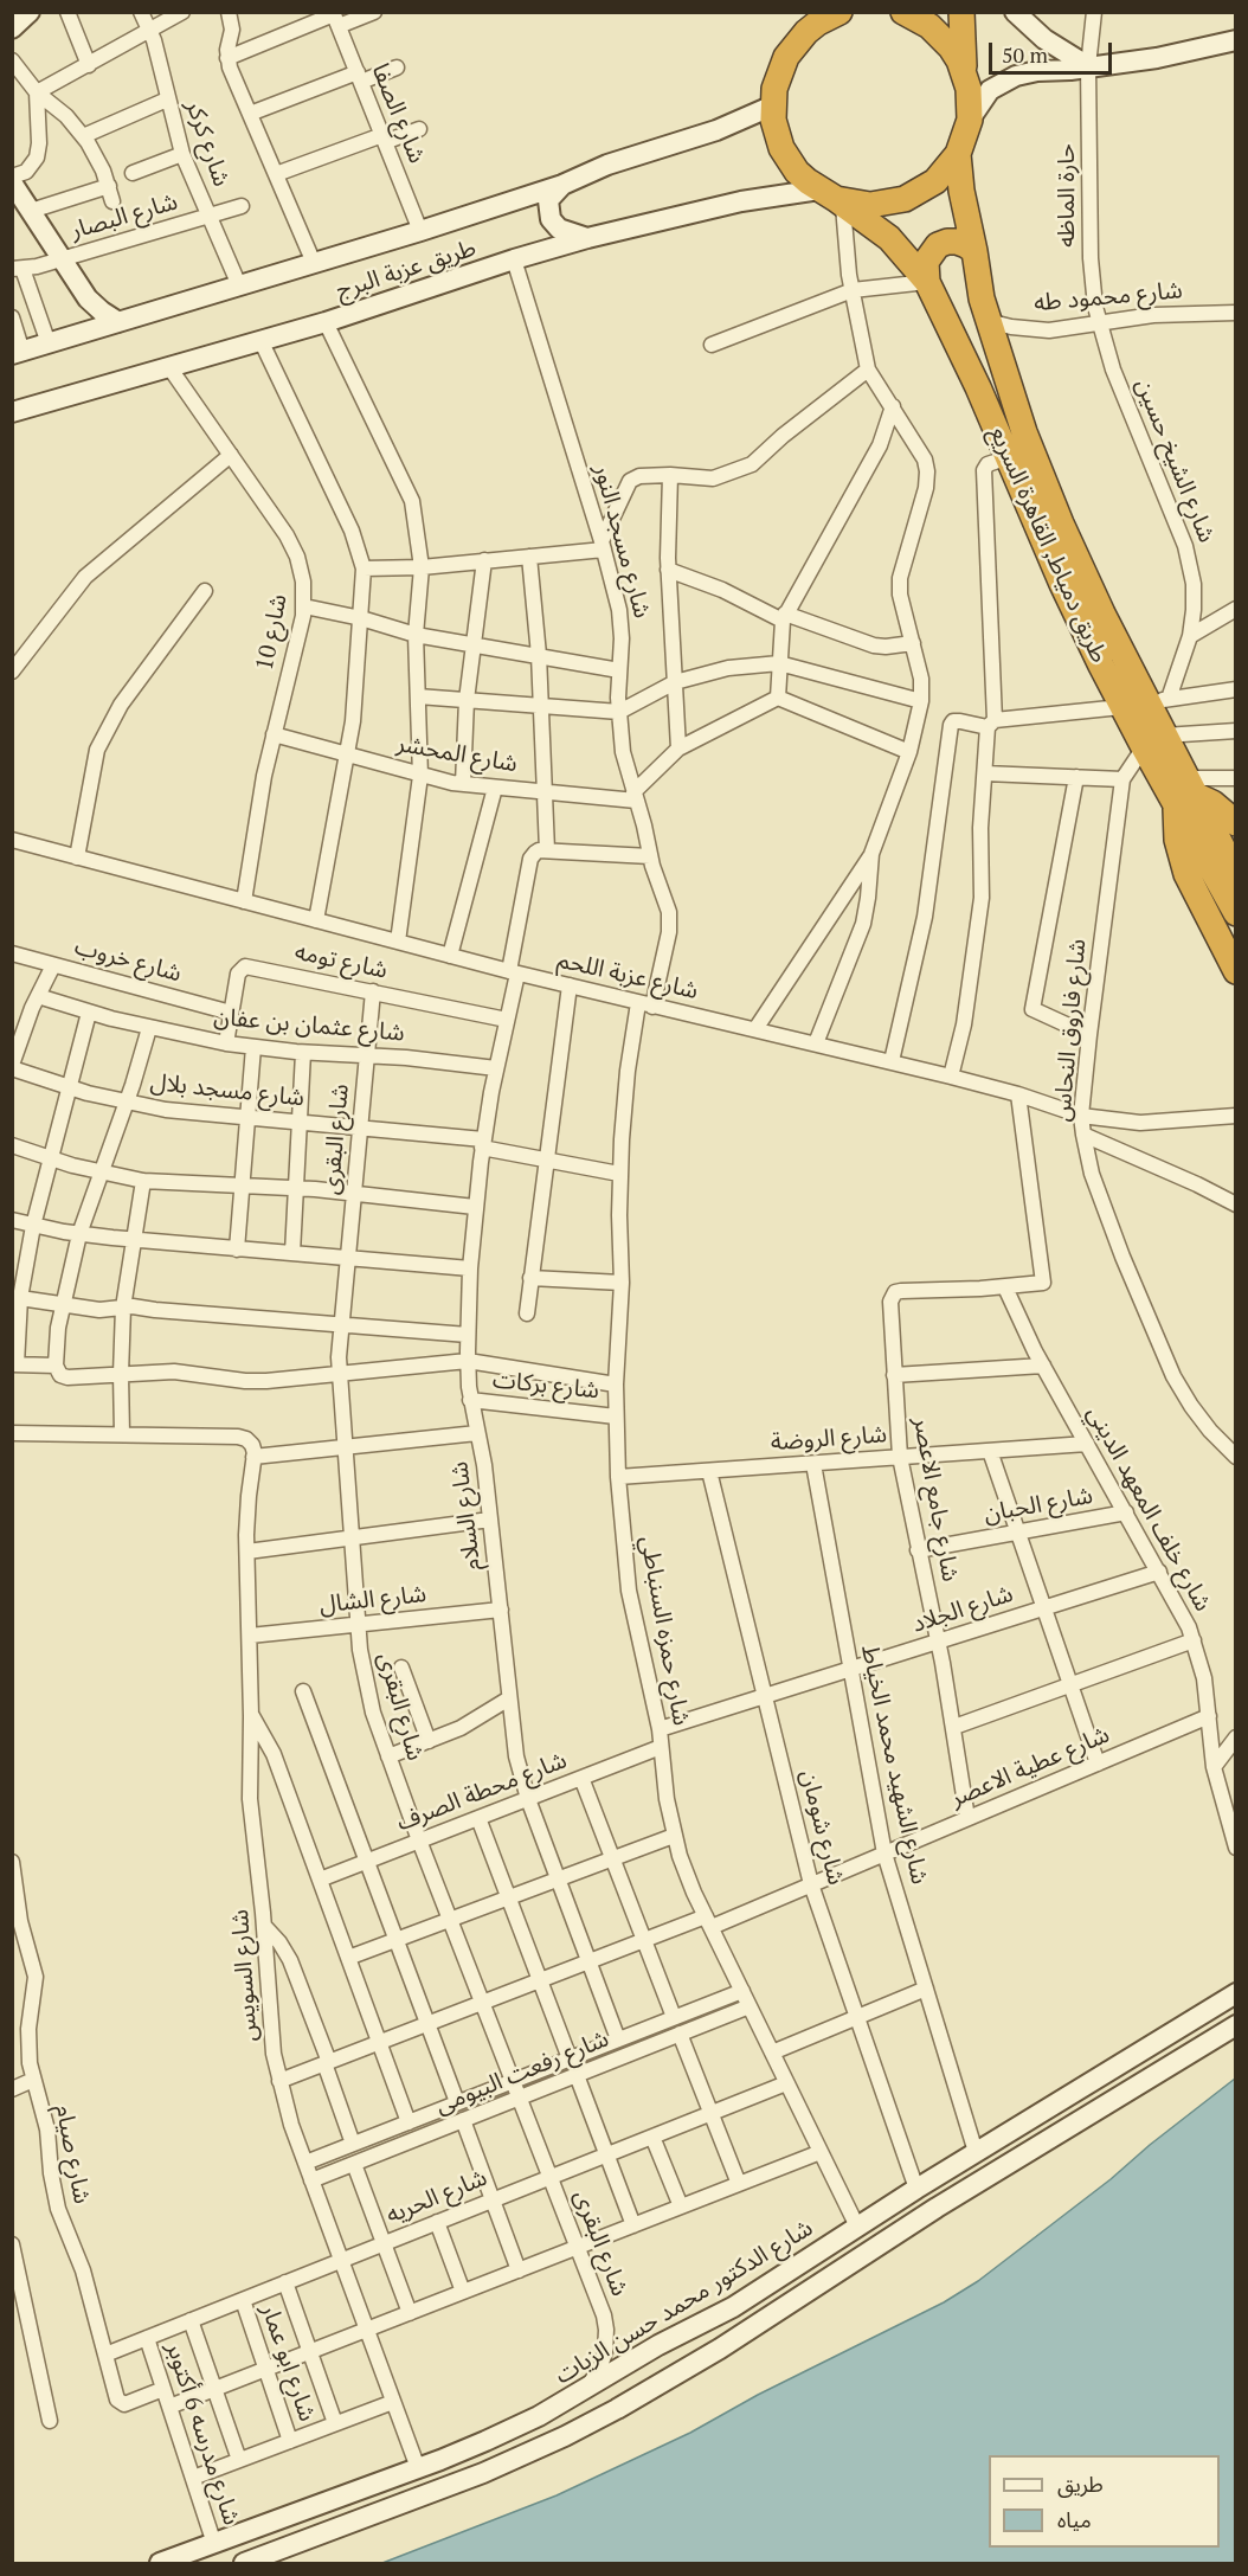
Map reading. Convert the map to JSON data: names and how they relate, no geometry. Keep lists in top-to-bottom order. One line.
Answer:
{"streets":{"highway":["طريق دمياط, القاهرة السريع"],"street":["شارع الصفا","شارع كركر","حارة الماظه","شارع البصار","طريق عزبة البرج","شارع محمود طه","شارع الشيخ حسين","شارع مسجد النور","شارع 10","شارع المحشر","شارع خروب","شارع تومه","شارع عزبة اللحم","شارع عثمان بن عفان","شارع فاروق النحاس","شارع مسجد بلال","شارع البقرى","شارع بركات","شارع الروضة","شارع جامع الاعصر","شارع الحبان","شارع خلف المعهد الديني","شارع السلام","شارع الشال","شارع الجلاد","شارع حمزه السنباطي","شارع الشهيد محمد الخياط","شارع عطية الاعصر","شارع محطة الصرف","شارع شومان","شارع السويس","شارع رفعت البيومى","شارع صيام","شارع الحريه","شارع الدكتور محمد حسن الزيات","شارع ابو عمار","شارع مدرسه 6 أكتوبر"]},"crossings":[["شارع الصفا","طريق عزبة البرج"],["شارع كركر","شارع البصار"],["شارع كركر","طريق عزبة البرج"],["حارة الماظه","شارع محمود طه"],["حارة الماظه","شارع الشيخ حسين"],["طريق عزبة البرج","شارع مسجد النور"],["طريق عزبة البرج","طريق دمياط, القاهرة السريع"],["طريق عزبة البرج","شارع 10"],["شارع محمود طه","شارع الشيخ حسين"],["شارع محمود طه","طريق دمياط, القاهرة السريع"],["شارع الشيخ حسين","طريق دمياط, القاهرة السريع"],["شارع مسجد النور","شارع المحشر"],["شارع مسجد النور","شارع عزبة اللحم"],["شارع مسجد النور","شارع حمزه السنباطي"],["طريق دمياط, القاهرة السريع","شارع فاروق النحاس"],["شارع 10","شارع المحشر"],["شارع 10","شارع عزبة اللحم"],["شارع خروب","شارع تومه"],["شارع تومه","شارع عثمان بن عفان"],["شارع تومه","شارع البقرى"],["شارع تومه","شارع السلام"],["شارع عزبة اللحم","شارع فاروق النحاس"],["شارع عزبة اللحم","شارع جامع الاعصر"],["شارع عزبة اللحم","شارع السلام"],["شارع عزبة اللحم","شارع حمزه السنباطي"],["شارع عثمان بن عفان","شارع البقرى"],["شارع عثمان بن عفان","شارع السلام"],["شارع مسجد بلال","شارع البقرى"],["شارع مسجد بلال","شارع السلام"],["شارع مسجد بلال","شارع حمزه السنباطي"],["شارع البقرى","شارع الشال"],["شارع البقرى","شارع عطية الاعصر"],["شارع البقرى","شارع محطة الصرف"],["شارع البقرى","شارع رفعت البيومى"],["شارع البقرى","شارع الحريه"],["شارع البقرى","شارع الدكتور محمد حسن الزيات"],["شارع بركات","شارع السلام"],["شارع بركات","شارع حمزه السنباطي"],["شارع الروضة","شارع جامع الاعصر"],["شارع الروضة","شارع خلف المعهد الديني"],["شارع الروضة","شارع حمزه السنباطي"],["شارع الروضة","شارع الشهيد محمد الخياط"],["شارع الروضة","شارع شومان"],["شارع جامع الاعصر","شارع الحبان"],["شارع جامع الاعصر","شارع خلف المعهد الديني"],["شارع جامع الاعصر","شارع الجلاد"],["شارع جامع الاعصر","شارع عطية الاعصر"],["شارع الحبان","شارع خلف المعهد الديني"],["شارع خلف المعهد الديني","شارع الجلاد"],["شارع خلف المعهد الديني","شارع عطية الاعصر"],["شارع السلام","شارع الشال"],["شارع السلام","شارع عطية الاعصر"],["شارع السلام","شارع محطة الصرف"],["شارع السلام","شارع رفعت البيومى"],["شارع الشال","شارع السويس"],["شارع الجلاد","شارع حمزه السنباطي"],["شارع الجلاد","شارع الشهيد محمد الخياط"],["شارع الجلاد","شارع شومان"],["شارع حمزه السنباطي","شارع عطية الاعصر"],["شارع حمزه السنباطي","شارع محطة الصرف"],["شارع حمزه السنباطي","شارع رفعت البيومى"],["شارع حمزه السنباطي","شارع الحريه"],["شارع حمزه السنباطي","شارع الدكتور محمد حسن الزيات"],["شارع الشهيد محمد الخياط","شارع عطية الاعصر"],["شارع الشهيد محمد الخياط","شارع الدكتور محمد حسن الزيات"],["شارع عطية الاعصر","شارع شومان"],["شارع عطية الاعصر","شارع السويس"],["شارع شومان","شارع الدكتور محمد حسن الزيات"],["شارع السويس","شارع رفعت البيومى"],["شارع السويس","شارع الحريه"],["شارع السويس","شارع الدكتور محمد حسن الزيات"],["شارع صيام","شارع الحريه"],["شارع صيام","شارع مدرسه 6 أكتوبر"],["شارع الحريه","شارع ابو عمار"],["شارع الحريه","شارع مدرسه 6 أكتوبر"],["شارع الدكتور محمد حسن الزيات","شارع مدرسه 6 أكتوبر"]],"legend":["طريق","مياه"],"scale_bar":"50 m"}
